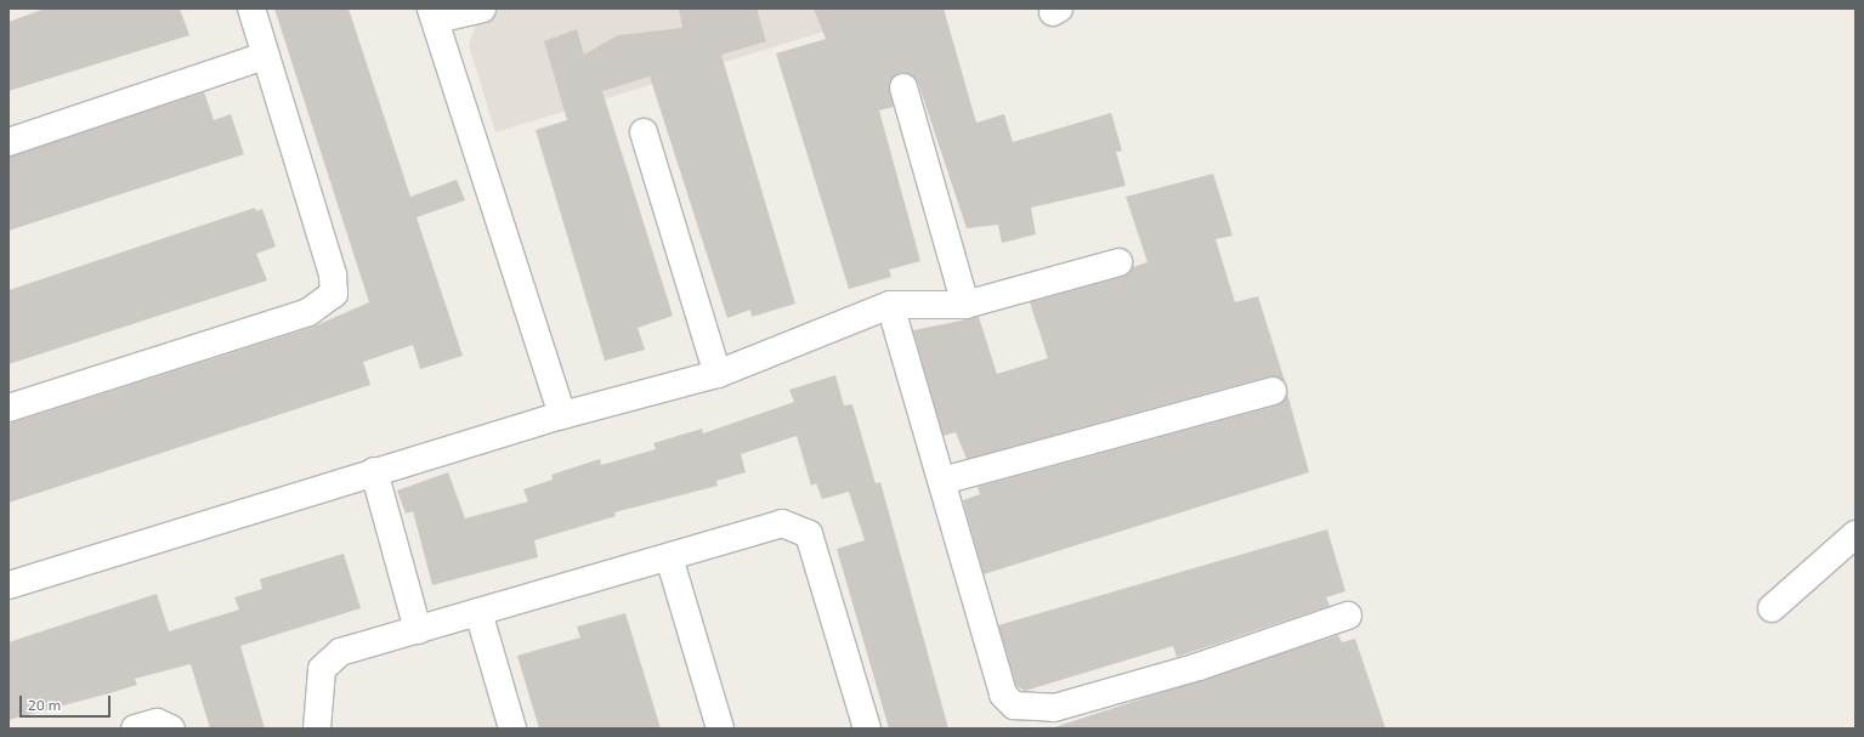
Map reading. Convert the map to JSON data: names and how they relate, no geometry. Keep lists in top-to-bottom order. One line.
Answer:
{"scale_bar":"20 m"}
